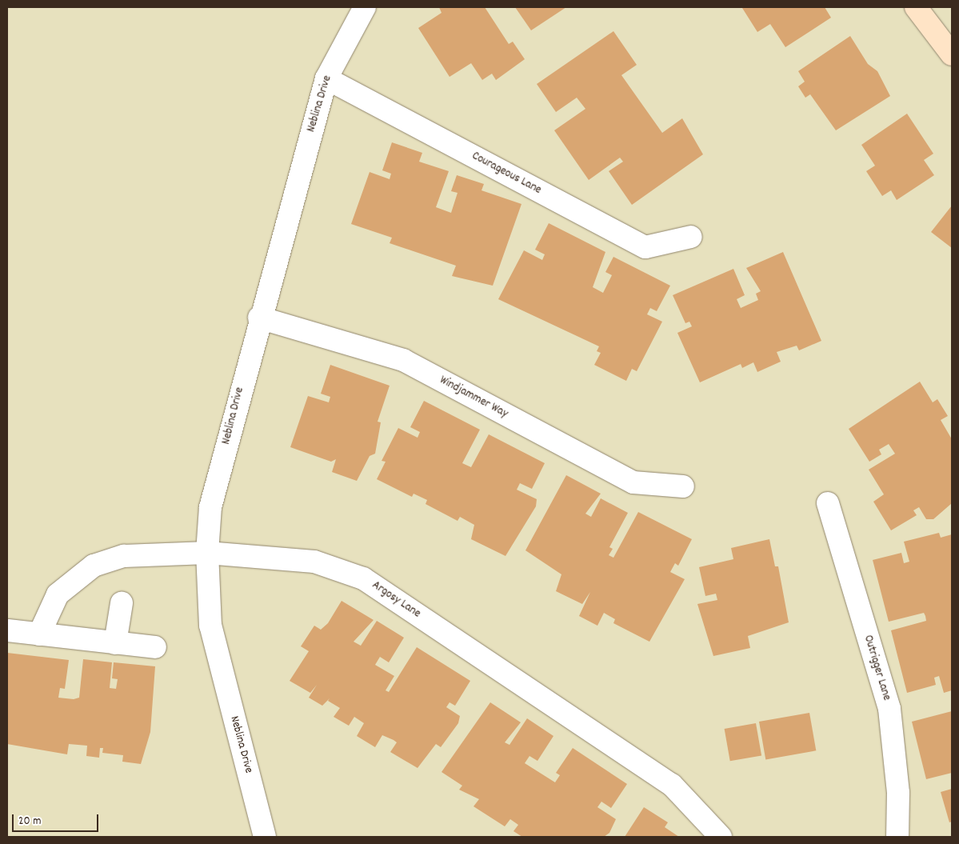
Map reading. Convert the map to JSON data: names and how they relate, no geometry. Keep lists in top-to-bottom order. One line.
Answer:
{"streets":{"street":["Neblina Drive","Courageous Lane","Windjammer Way","Argosy Lane","Outrigger Lane"]},"crossings":[["Neblina Drive","Courageous Lane"],["Neblina Drive","Windjammer Way"],["Neblina Drive","Argosy Lane"]],"scale_bar":"20 m"}
